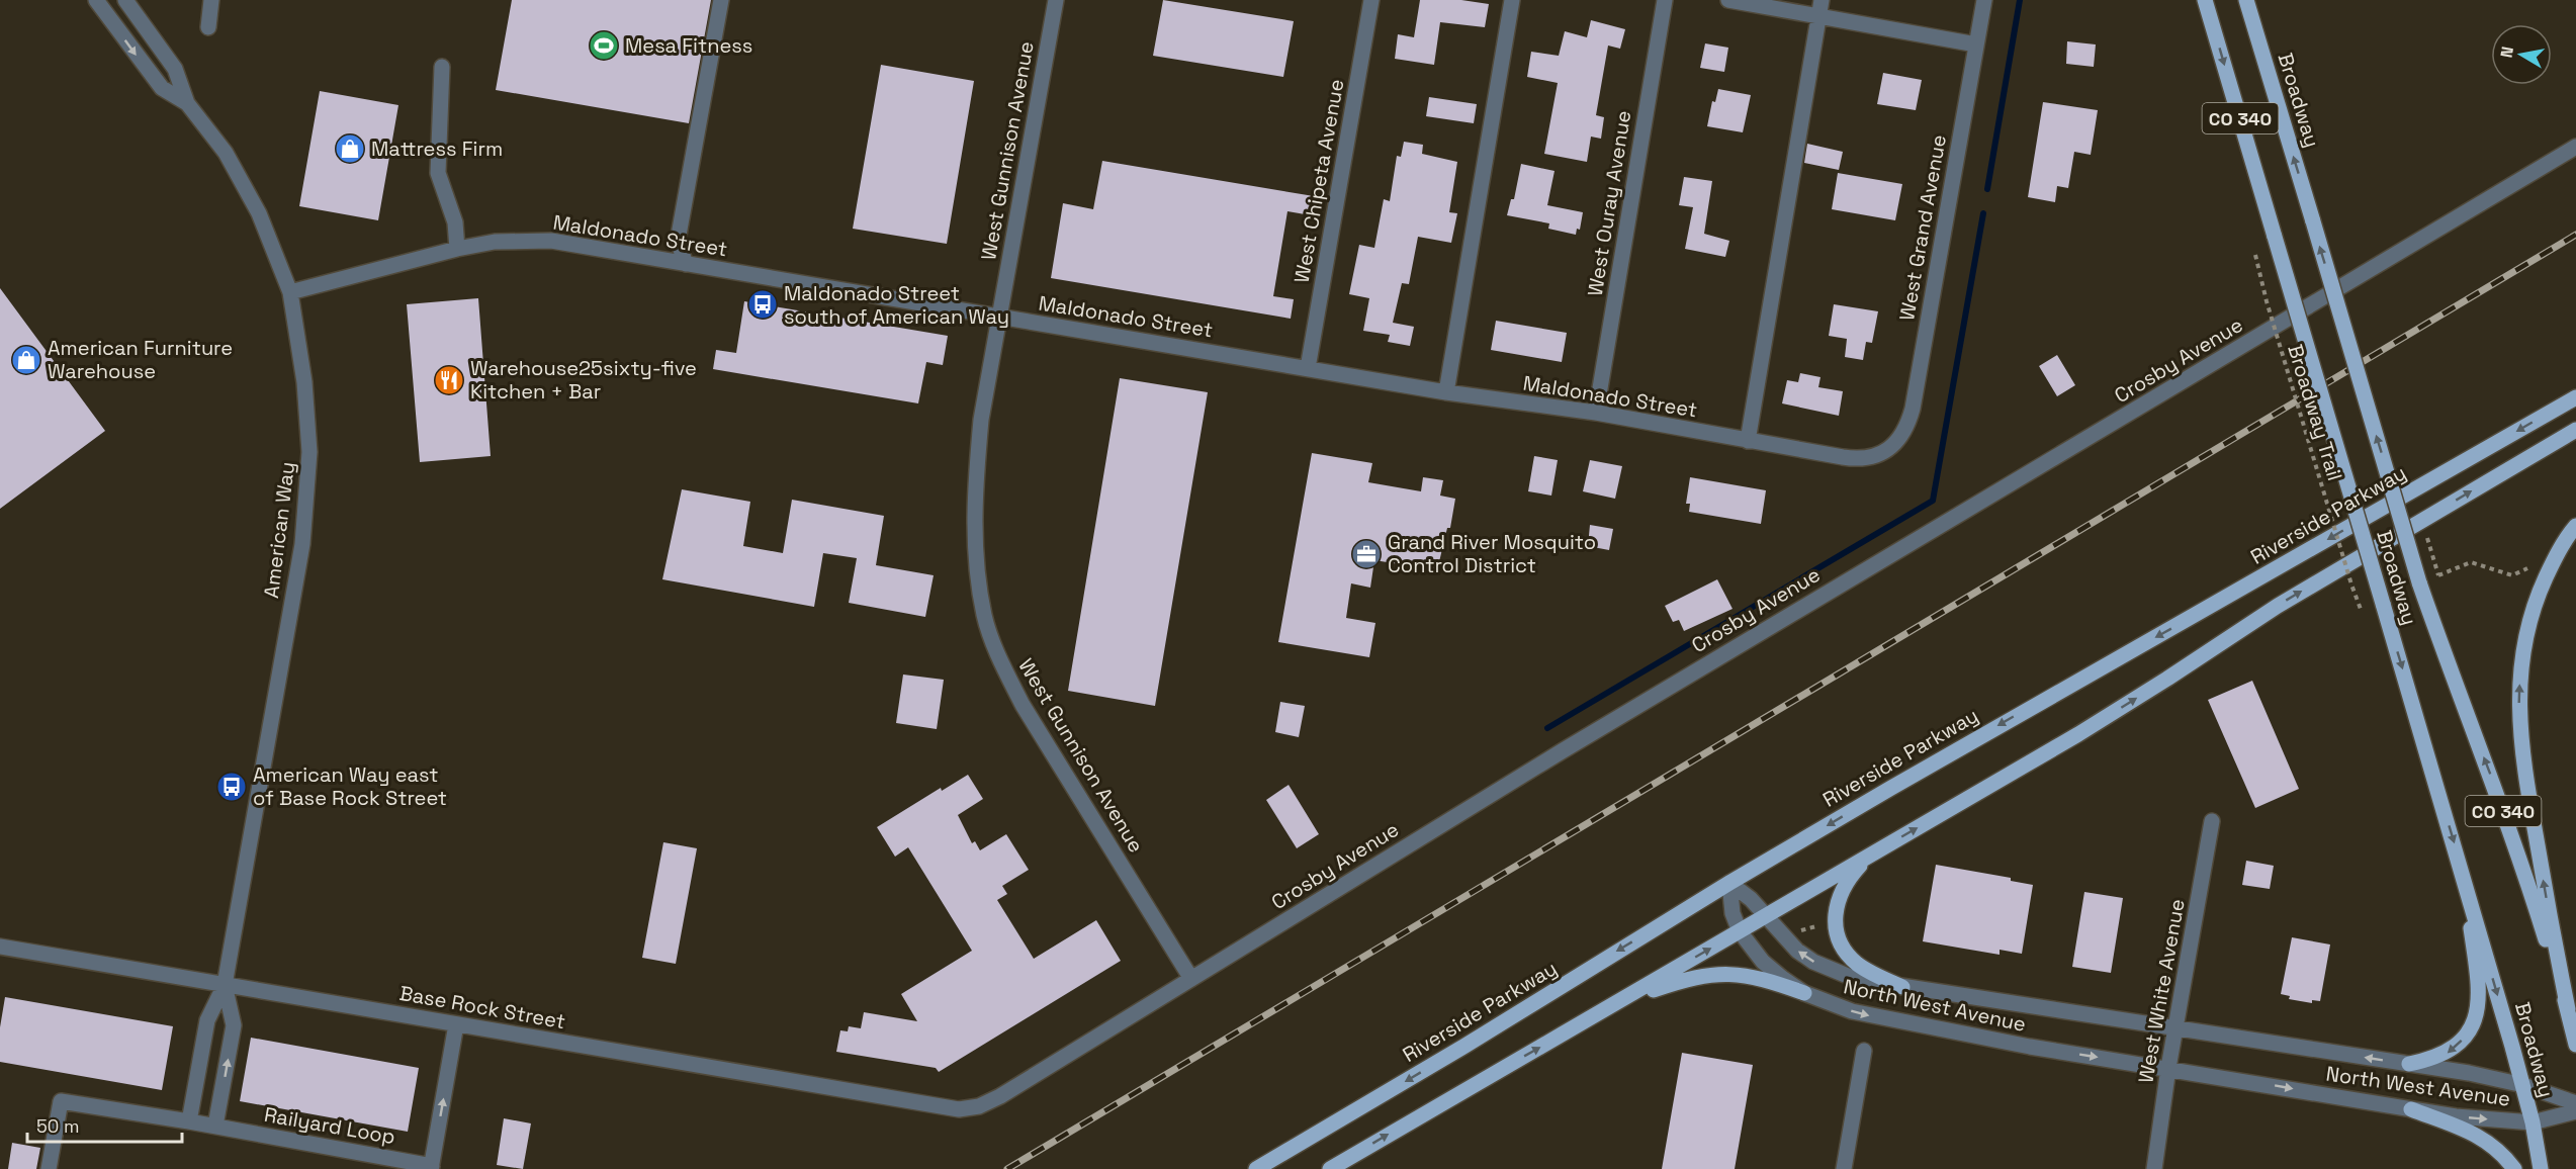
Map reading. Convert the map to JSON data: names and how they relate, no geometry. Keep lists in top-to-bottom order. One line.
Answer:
{"streets":{"main road":["Broadway","CO 340","Riverside Parkway"],"street":["West Gunnison Avenue","West Chipeta Avenue","West Ouray Avenue","West Grand Avenue","Maldonado Street","Crosby Avenue","American Way","West White Avenue","North West Avenue","Base Rock Street","Railyard Loop"],"path":["Broadway Trail"]},"crossings":[["Broadway","North West Avenue"],["West Gunnison Avenue","Maldonado Street"],["West Gunnison Avenue","Crosby Avenue"],["West Chipeta Avenue","Maldonado Street"],["West Ouray Avenue","Maldonado Street"],["West Grand Avenue","Maldonado Street"],["Maldonado Street","American Way"],["Crosby Avenue","Base Rock Street"],["Riverside Parkway","North West Avenue"],["American Way","Base Rock Street"],["West White Avenue","North West Avenue"]],"places":{"sports":["Mesa Fitness"],"shop":["Mattress Firm","American Furniture Warehouse"],"bus stop":["Maldonado Street south of American Way","American Way east of Base Rock Street"],"restaurant":["Warehouse25sixty-five Kitchen + Bar"],"office":["Grand River Mosquito Control District"]},"scale_bar":"50 m","north":"left"}
